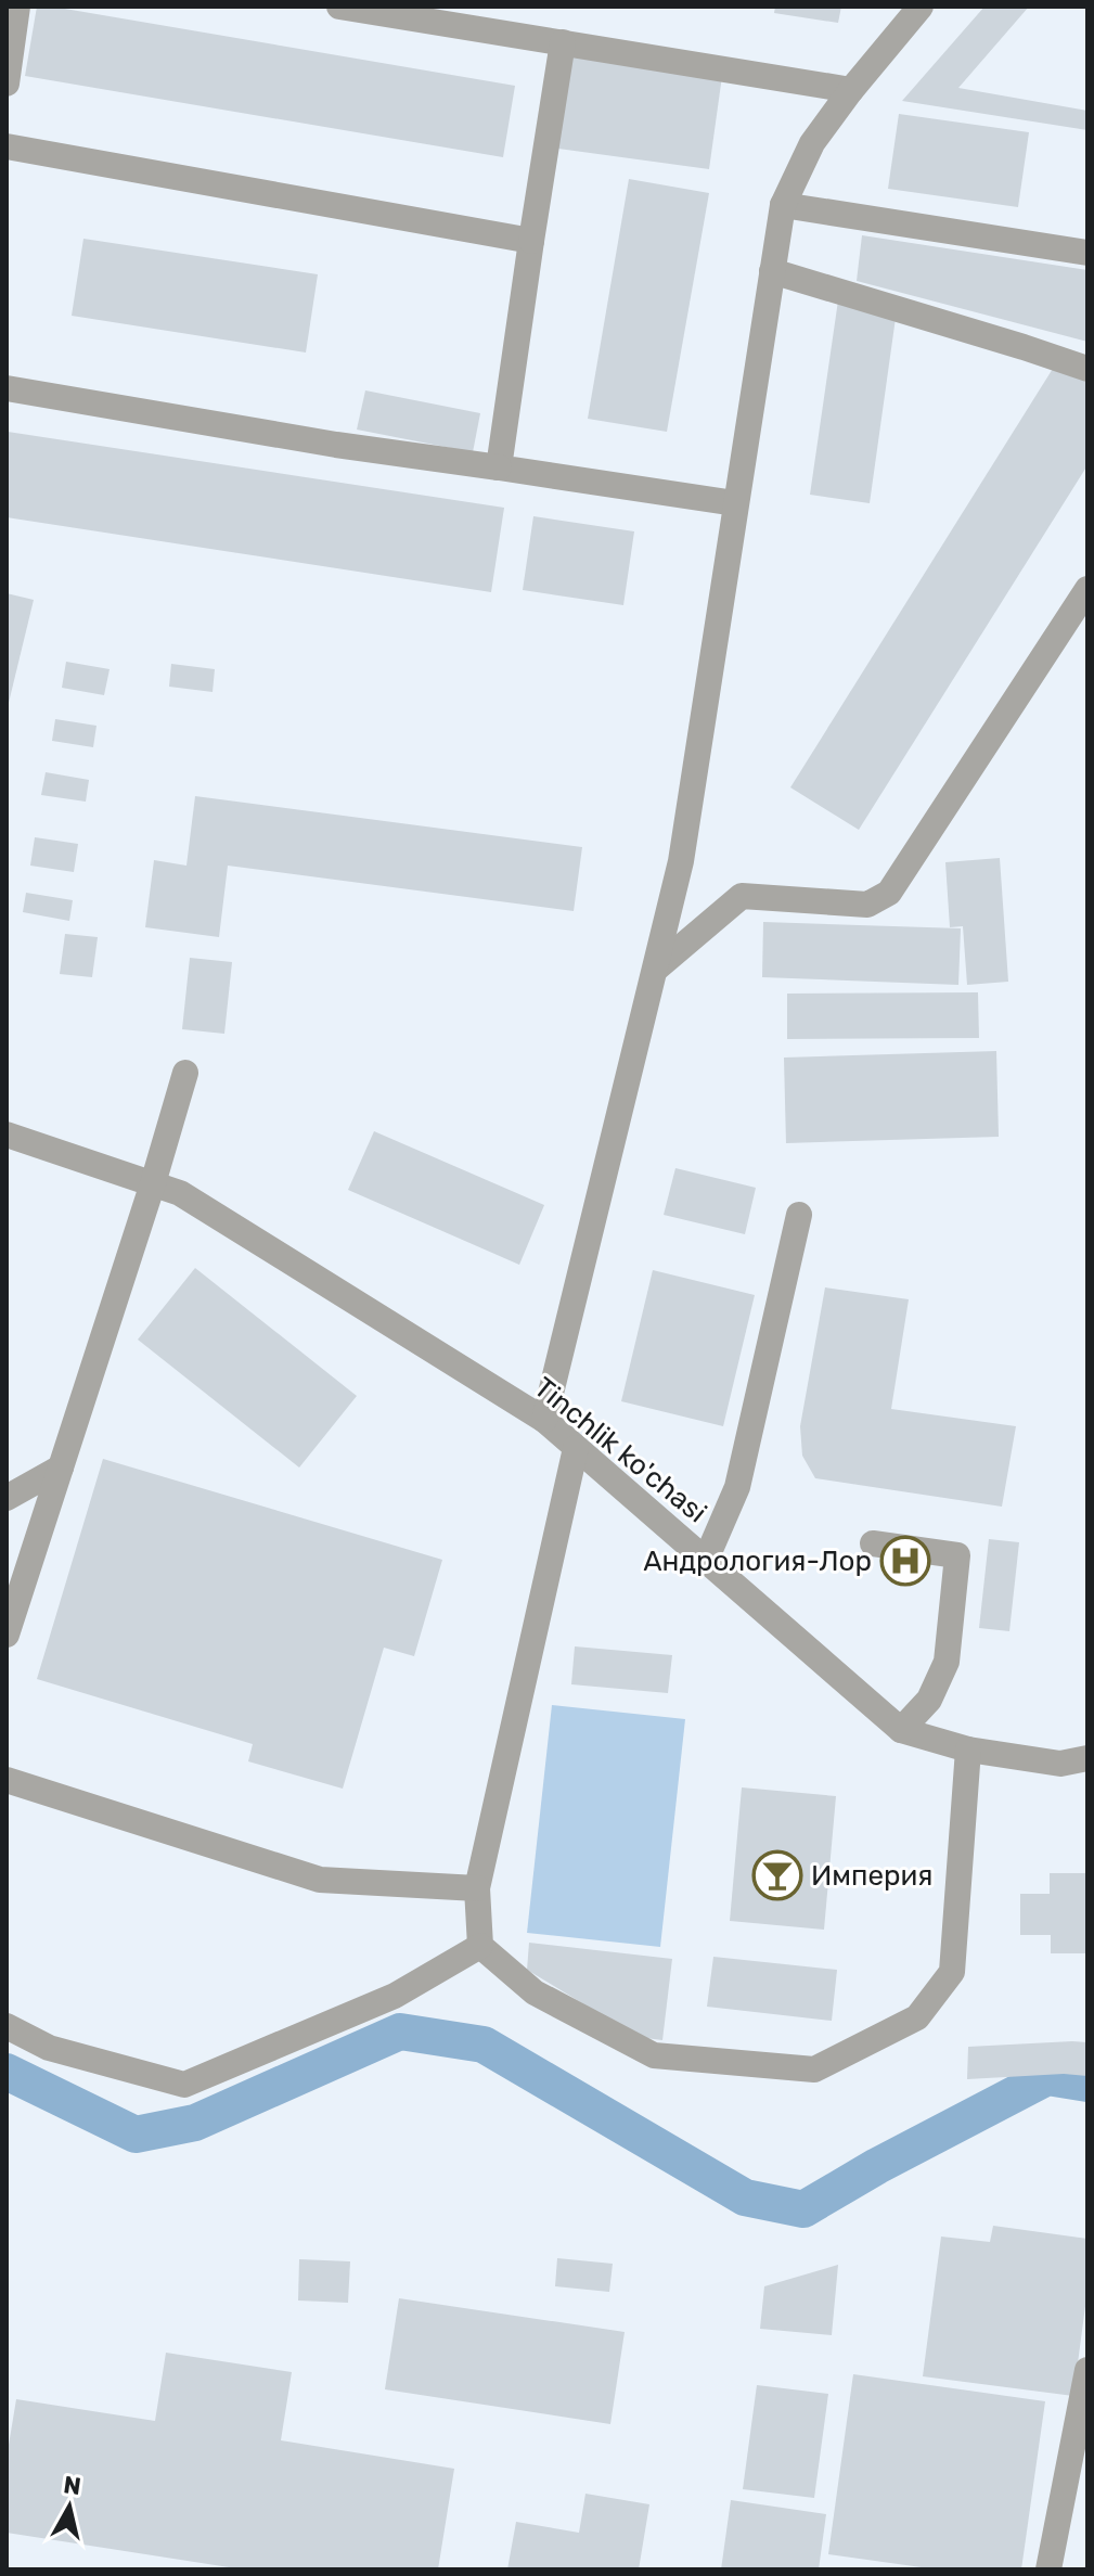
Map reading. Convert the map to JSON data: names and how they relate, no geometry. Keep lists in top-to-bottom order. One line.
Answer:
{"streets":{"street":["Tinchlik ko'chasi"]},"places":{"hospital":["Андрология-Лор"],"bar":["Империя"]},"north":"top"}
